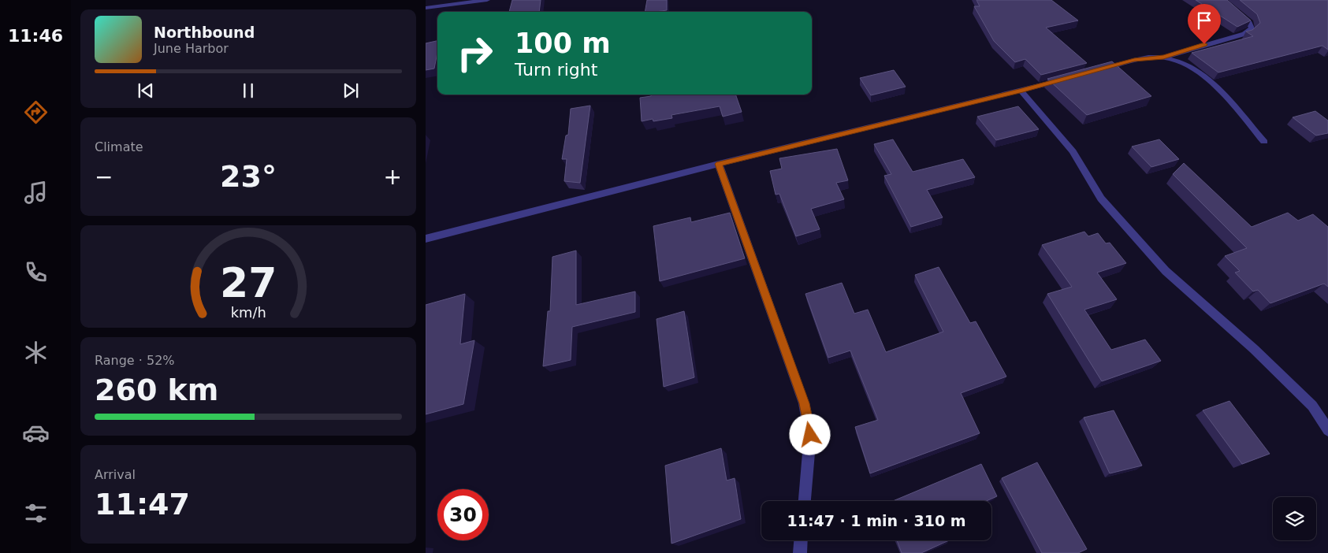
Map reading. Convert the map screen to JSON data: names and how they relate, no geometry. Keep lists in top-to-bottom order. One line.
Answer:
{"page":{"tabs":"11:46","turn":["100 m","Turn right"],"song":["Northbound","June Harbor"],"tile":["Climate",["Range · 52%","260 km"],["Arrival","11:47"]],"heat":["−","23°","+"],"limit":"30","trip":"11:47 · 1 min · 310 m","gauge":["27","km/h"]}}
